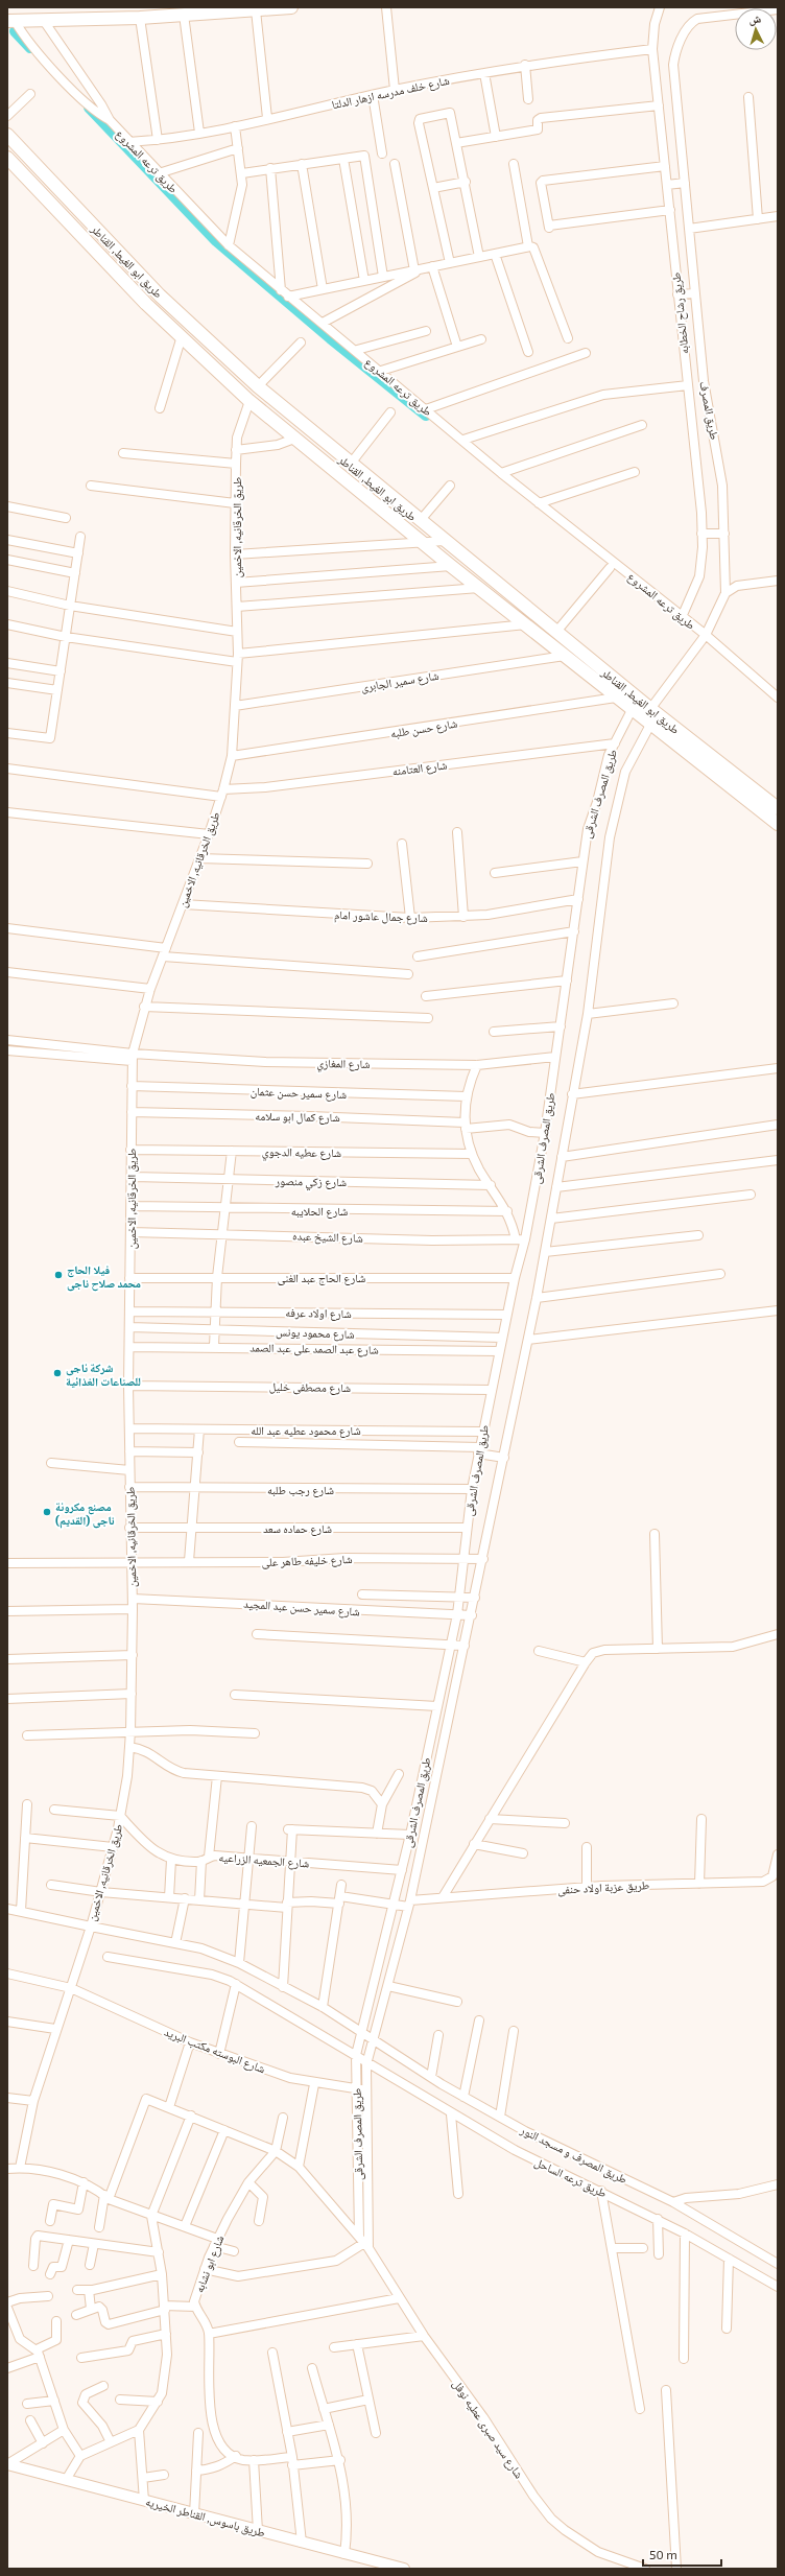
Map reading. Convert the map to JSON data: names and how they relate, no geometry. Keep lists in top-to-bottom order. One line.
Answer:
{"streets":{"main road":["طريق ابو الغيط, القناطر"],"street":["شارع خلف مدرسه ازهار الدلتا","طريق ترعه المشروع","طريق رشاح الخطابه","طريق المصرف","طريق الخرقانيه, الاخمين","شارع سمير الجابرى","شارع حسن طلبه","شارع العتامنه","طريق المصرف الشرقى","شارع جمال عاشور امام","شارع المغازي","شارع سمير حسن عثمان","شارع كمال ابو سلامه","شارع عطيه الدجوي","شارع زكي منصور","شارع الحلايبه","شارع الشيخ عبده","شارع الحاج عبد الغنى","شارع اولاد عرفه","شارع محمود يونس","شارع عبد الصمد على عبد الصمد","شارع مصطفى خليل","شارع محمود عطيه عبد الله","شارع رجب طلبه","شارع حماده سعد","شارع خليفه طاهر على","شارع سمير حسن عبد المجيد","شارع الجمعيه الزراعيه","طريق عزبة اولاد حنفى","شارع البوسته مكتب البريد","طريق المصرف و مسجد النور","طريق ترعه الساحل","شارع ابو نشابه","شارع سيد صبرى عطيه نوفل","طريق باسوس, القناطر الخيريه"]},"crossings":[["شارع خلف مدرسه ازهار الدلتا","طريق ترعه المشروع"],["شارع خلف مدرسه ازهار الدلتا","طريق رشاح الخطابه"],["طريق ترعه المشروع","طريق رشاح الخطابه"],["طريق ابو الغيط, القناطر","طريق الخرقانيه, الاخمين"],["طريق ابو الغيط, القناطر","شارع سمير الجابرى"],["طريق ابو الغيط, القناطر","شارع حسن طلبه"],["طريق ابو الغيط, القناطر","طريق المصرف الشرقى"],["طريق الخرقانيه, الاخمين","شارع سمير الجابرى"],["طريق الخرقانيه, الاخمين","شارع حسن طلبه"],["طريق الخرقانيه, الاخمين","شارع العتامنه"],["طريق الخرقانيه, الاخمين","شارع جمال عاشور امام"],["طريق الخرقانيه, الاخمين","شارع المغازي"],["طريق الخرقانيه, الاخمين","شارع سمير حسن عثمان"],["طريق الخرقانيه, الاخمين","شارع كمال ابو سلامه"],["طريق الخرقانيه, الاخمين","شارع عطيه الدجوي"],["طريق الخرقانيه, الاخمين","شارع زكي منصور"],["طريق الخرقانيه, الاخمين","شارع الحلايبه"],["طريق الخرقانيه, الاخمين","شارع الشيخ عبده"],["طريق الخرقانيه, الاخمين","شارع الحاج عبد الغنى"],["طريق الخرقانيه, الاخمين","شارع اولاد عرفه"],["طريق الخرقانيه, الاخمين","شارع محمود يونس"],["طريق الخرقانيه, الاخمين","شارع عبد الصمد على عبد الصمد"],["طريق الخرقانيه, الاخمين","شارع مصطفى خليل"],["طريق الخرقانيه, الاخمين","شارع محمود عطيه عبد الله"],["طريق الخرقانيه, الاخمين","شارع رجب طلبه"],["طريق الخرقانيه, الاخمين","شارع حماده سعد"],["طريق الخرقانيه, الاخمين","شارع خليفه طاهر على"],["طريق الخرقانيه, الاخمين","شارع سمير حسن عبد المجيد"],["طريق الخرقانيه, الاخمين","شارع الجمعيه الزراعيه"],["طريق الخرقانيه, الاخمين","طريق عزبة اولاد حنفى"],["طريق الخرقانيه, الاخمين","طريق المصرف و مسجد النور"],["شارع العتامنه","طريق المصرف الشرقى"],["طريق المصرف الشرقى","شارع جمال عاشور امام"],["طريق المصرف الشرقى","شارع المغازي"],["طريق المصرف الشرقى","شارع كمال ابو سلامه"],["طريق المصرف الشرقى","شارع الشيخ عبده"],["طريق المصرف الشرقى","شارع الحاج عبد الغنى"],["طريق المصرف الشرقى","شارع اولاد عرفه"],["طريق المصرف الشرقى","شارع محمود يونس"],["طريق المصرف الشرقى","شارع عبد الصمد على عبد الصمد"],["طريق المصرف الشرقى","شارع مصطفى خليل"],["طريق المصرف الشرقى","شارع محمود عطيه عبد الله"],["طريق المصرف الشرقى","شارع رجب طلبه"],["طريق المصرف الشرقى","شارع حماده سعد"],["طريق المصرف الشرقى","شارع خليفه طاهر على"],["طريق المصرف الشرقى","شارع سمير حسن عبد المجيد"],["طريق المصرف الشرقى","شارع الجمعيه الزراعيه"],["طريق المصرف الشرقى","طريق عزبة اولاد حنفى"],["طريق المصرف الشرقى","شارع البوسته مكتب البريد"],["طريق المصرف الشرقى","طريق المصرف و مسجد النور"],["طريق المصرف الشرقى","طريق ترعه الساحل"],["طريق المصرف الشرقى","شارع سيد صبرى عطيه نوفل"],["شارع ابو نشابه","شارع سيد صبرى عطيه نوفل"]],"places":["فيلا الحاج محمد صلاح ناجى","شركة ناجى للصناعات الغذائية","مصنع مكرونة ناجى (القديم)"],"scale_bar":"50 m","north":"top"}
